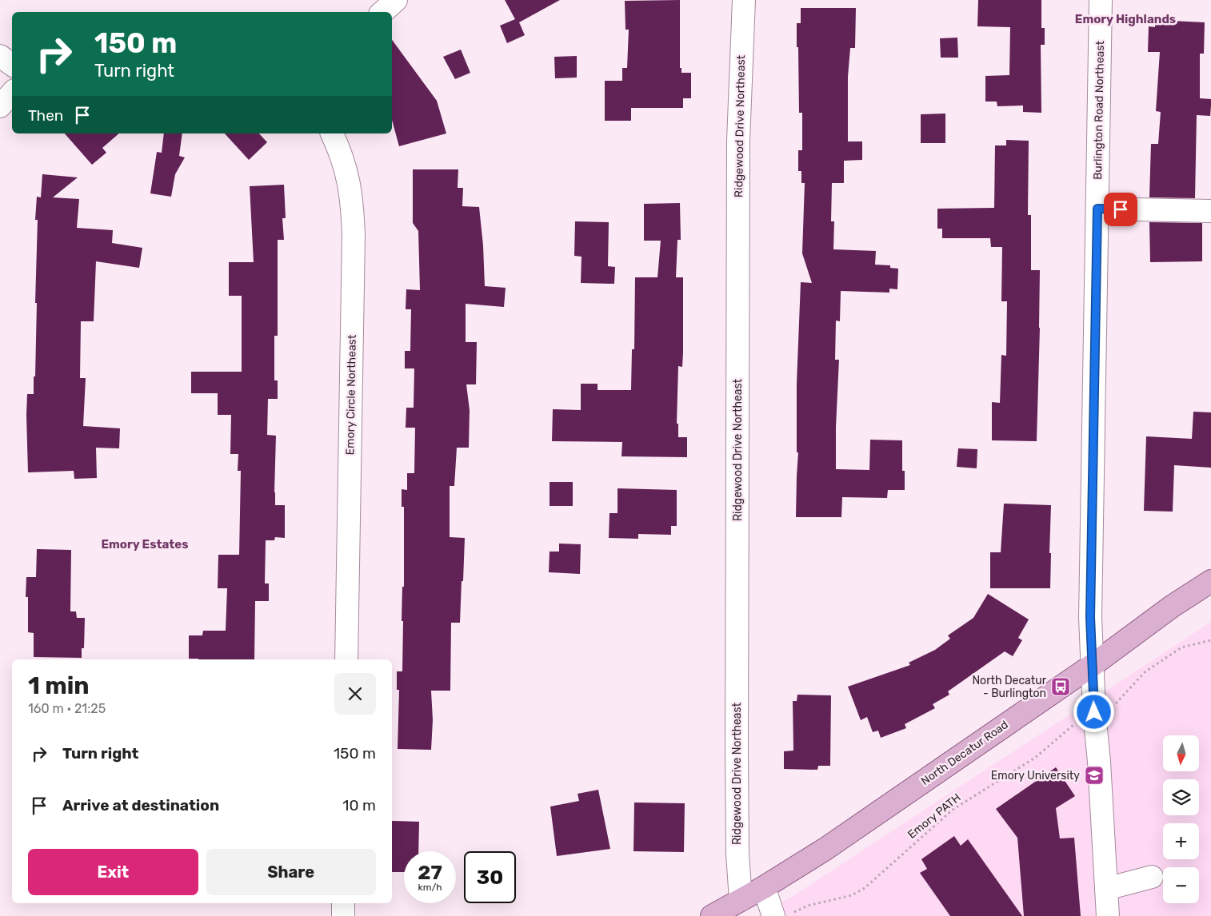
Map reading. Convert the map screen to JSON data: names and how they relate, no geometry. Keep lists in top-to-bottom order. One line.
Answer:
{"streets":{"main road":["North Decatur Road"],"street":["Burlington Road Northeast","Ridgewood Drive Northeast","Emory Circle Northeast"],"path":["Emory PATH"]},"crossings":[["Burlington Road Northeast","North Decatur Road"],["Ridgewood Drive Northeast","North Decatur Road"]],"districts":["Emory Highlands","Emory Estates"],"places":{"bus stop":["North Decatur - Burlington"],"school or university":["Emory University"]},"north":"bottom","page":{"turn":["150 m","Turn right"],"then":"Then","heading":["1 min","160 m · 21:25"],"list":[{"name":"Turn right","value":"150 m"},{"name":"Arrive at destination","value":"10 m"}],"map_buttons":["+","−"],"buttons":["Exit","Share"],"speed":"27 km/h","limit":"30"}}
